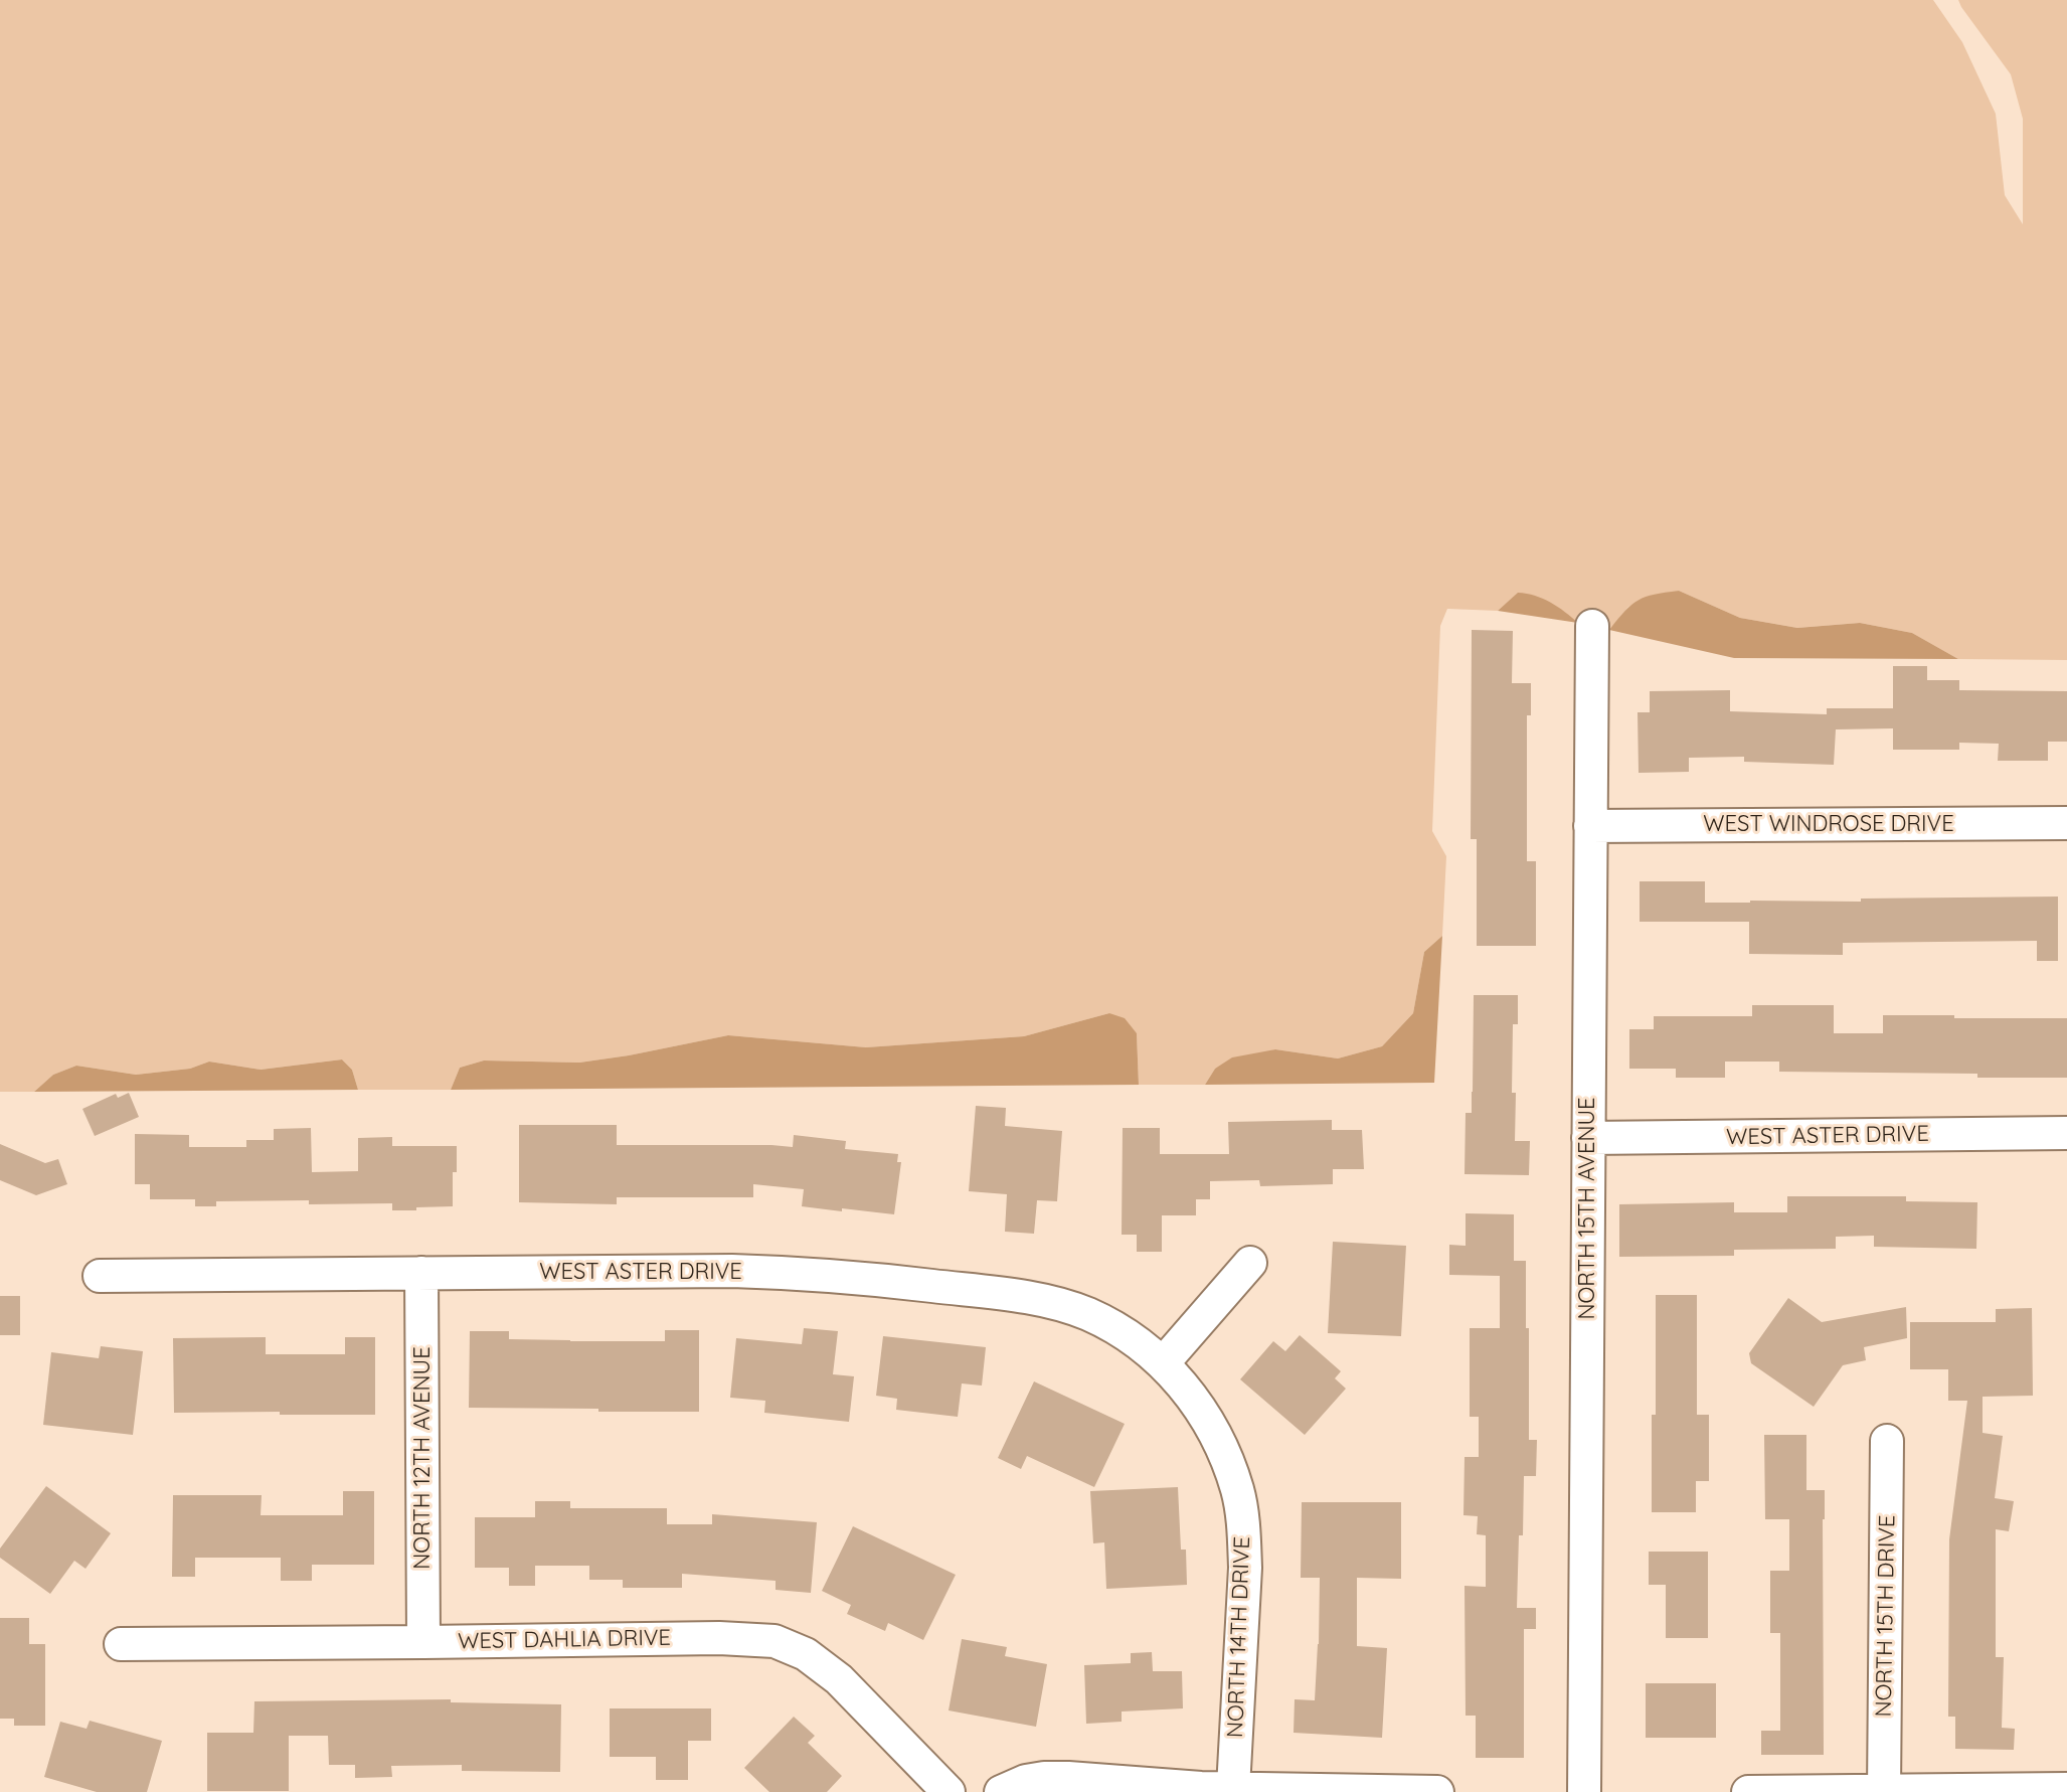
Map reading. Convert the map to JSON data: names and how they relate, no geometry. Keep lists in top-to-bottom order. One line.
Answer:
{"streets":{"street":["WEST WINDROSE DRIVE","WEST ASTER DRIVE","NORTH 15TH AVENUE","NORTH 12TH AVENUE","NORTH 15TH DRIVE","NORTH 14TH DRIVE","WEST DAHLIA DRIVE"]},"crossings":[["WEST WINDROSE DRIVE","NORTH 15TH AVENUE"],["WEST ASTER DRIVE","NORTH 15TH AVENUE"],["WEST ASTER DRIVE","NORTH 12TH AVENUE"],["WEST ASTER DRIVE","NORTH 14TH DRIVE"],["NORTH 12TH AVENUE","WEST DAHLIA DRIVE"]]}
